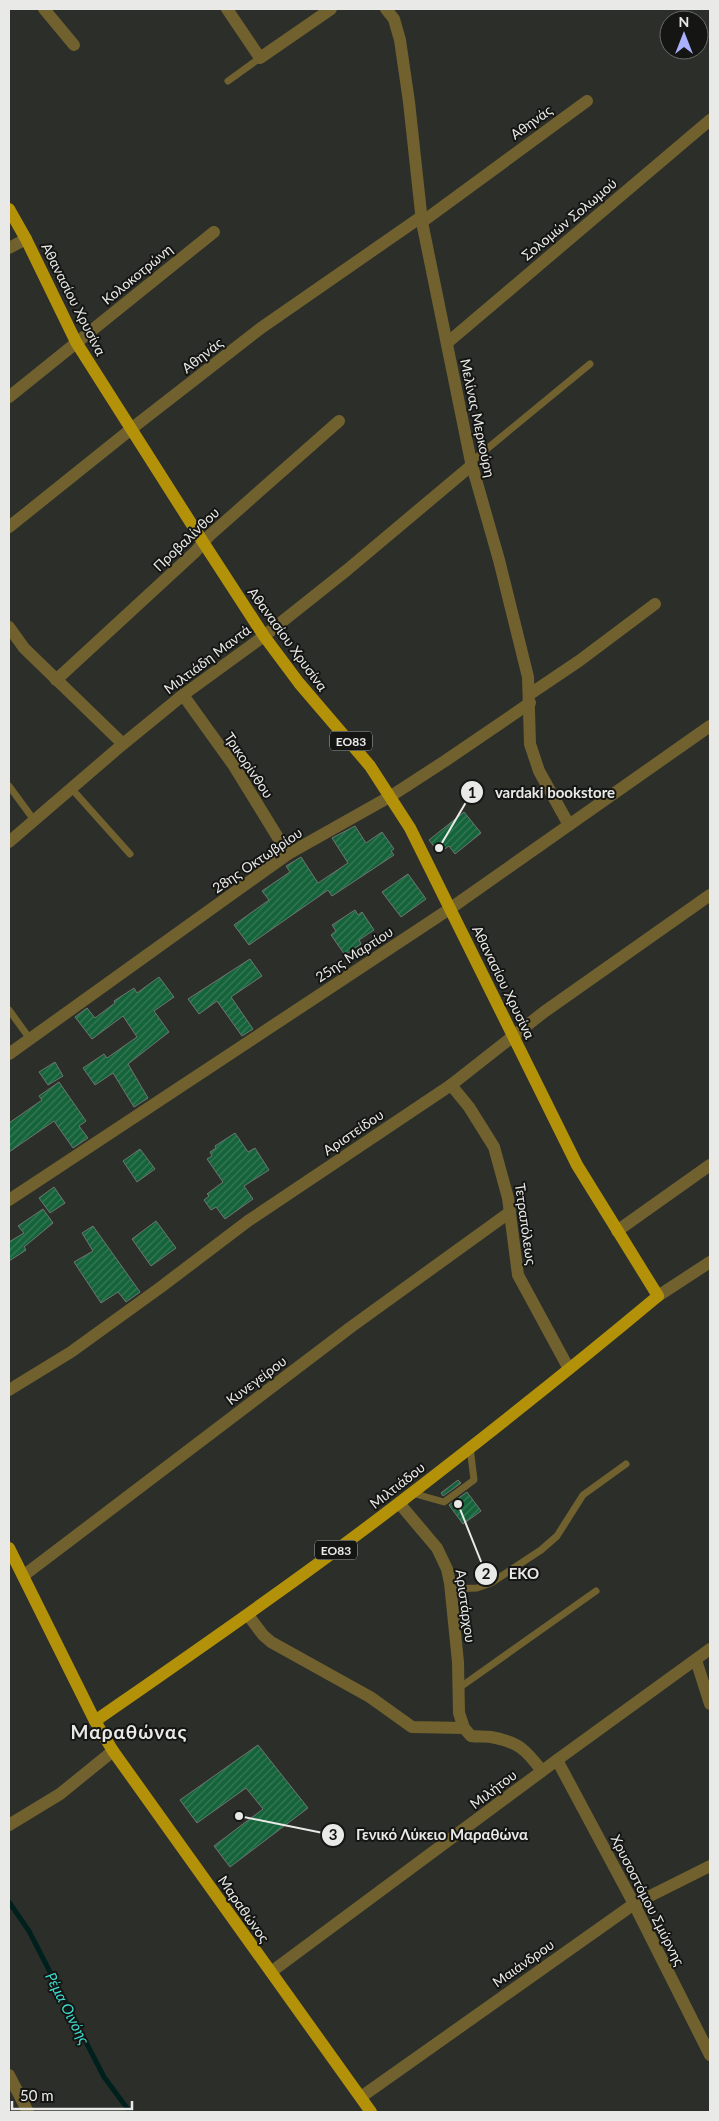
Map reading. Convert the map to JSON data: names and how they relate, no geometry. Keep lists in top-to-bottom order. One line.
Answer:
{"streets":{"main road":["Αθανασίου Χρυσίνα","ΕΟ83","Μιλτιάδου","Μαραθώνος"],"street":["Αθηνάς","Σολομών Σολωμού","Κολοκοτρώνη","Μελίνας Μερκούρη","Προβαλίνθου","Μιλτιάδη Μαντά","Τρικορίνθου","28ης Οκτωβρίου","25ης Μαρτίου","Αριστείδου","Τετραπόλεως","Κυνεγείρου","Αριστάρχου","Μιλήτου","Χρυσοστόμου Σμύρνης","Μαιάνδρου"]},"crossings":[["Αθηνάς","Αθανασίου Χρυσίνα"],["Αθηνάς","Μελίνας Μερκούρη"],["Σολομών Σολωμού","Μελίνας Μερκούρη"],["Κολοκοτρώνη","Αθανασίου Χρυσίνα"],["Αθανασίου Χρυσίνα","Προβαλίνθου"],["Αθανασίου Χρυσίνα","Μιλτιάδη Μαντά"],["Αθανασίου Χρυσίνα","28ης Οκτωβρίου"],["Αθανασίου Χρυσίνα","25ης Μαρτίου"],["Αθανασίου Χρυσίνα","Αριστείδου"],["Αθανασίου Χρυσίνα","Μιλτιάδου"],["Μελίνας Μερκούρη","Μιλτιάδη Μαντά"],["Μελίνας Μερκούρη","28ης Οκτωβρίου"],["Μελίνας Μερκούρη","25ης Μαρτίου"],["Μιλτιάδη Μαντά","Τρικορίνθου"],["Τρικορίνθου","28ης Οκτωβρίου"],["Αριστείδου","Τετραπόλεως"],["Τετραπόλεως","Κυνεγείρου"],["Τετραπόλεως","Μιλτιάδου"],["Κυνεγείρου","Μαραθώνος"],["Μιλτιάδου","Αριστάρχου"],["Μιλτιάδου","Μαραθώνος"],["Μιλήτου","Χρυσοστόμου Σμύρνης"],["Μιλήτου","Μαραθώνος"],["Χρυσοστόμου Σμύρνης","Μαιάνδρου"],["Μαραθώνος","Μαιάνδρου"]],"districts":["Μαραθώνας"],"water":["Ρέμα Οινόης"],"places":["vardaki bookstore","EKO","Γενικό Λύκειο Μαραθώνα"],"scale_bar":"50 m","north":"top"}
